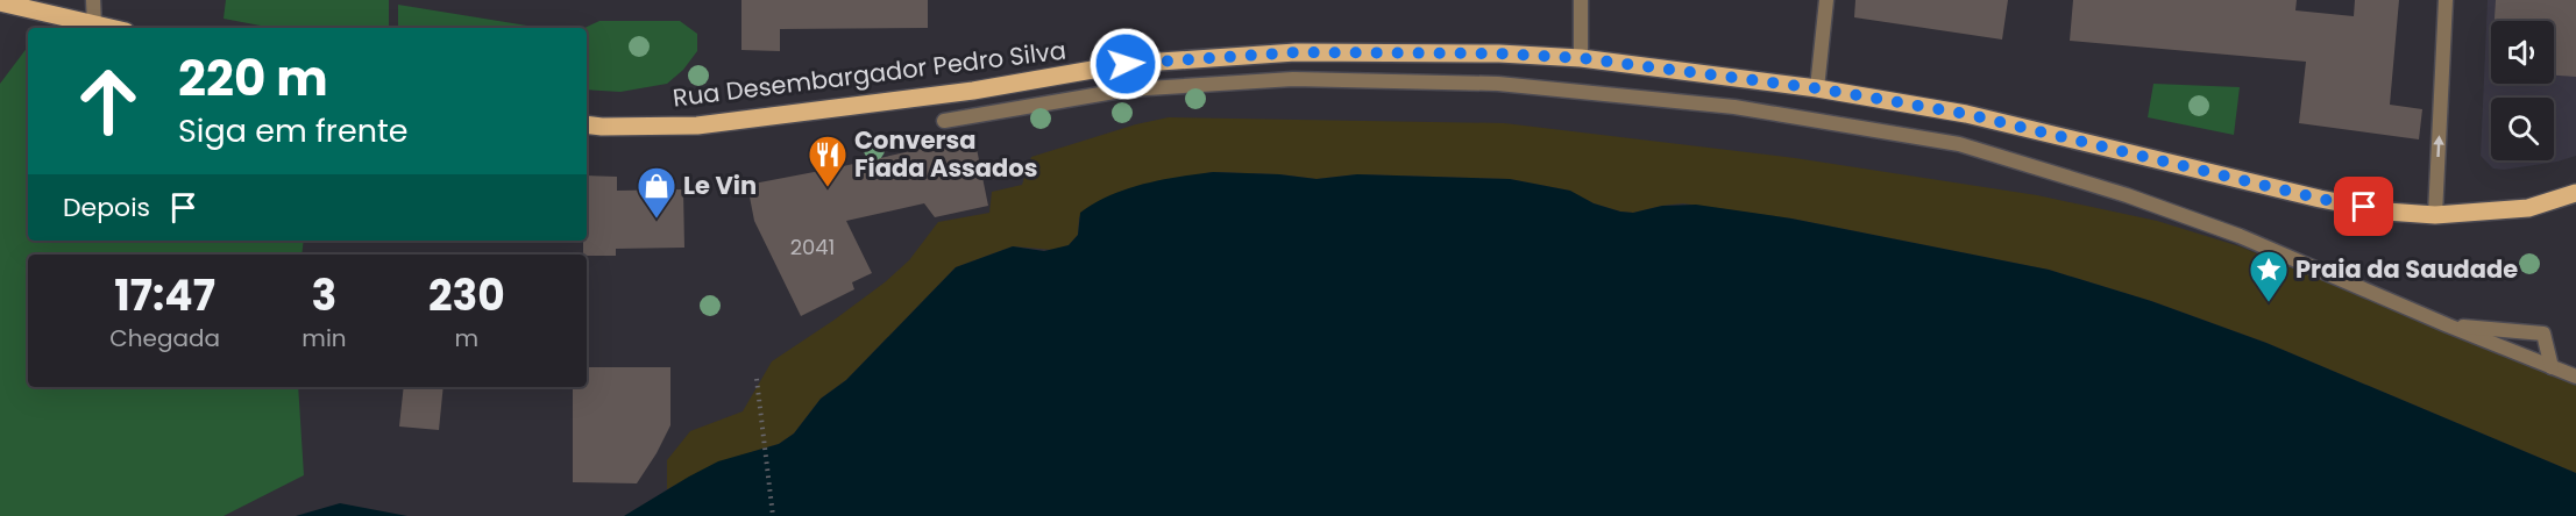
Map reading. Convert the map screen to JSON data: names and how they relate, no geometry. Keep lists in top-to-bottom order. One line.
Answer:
{"streets":{"main road":["Rua Desembargador Pedro Silva"]},"places":{"restaurant":["Conversa Fiada Assados"],"shop":["Le Vin"],"place":["Praia da Saudade"]},"house_numbers":["2041"],"page":{"turn":["220 m","Siga em frente"],"then":"Depois","eta":["17:47","Chegada","3","min","230","m"]}}
